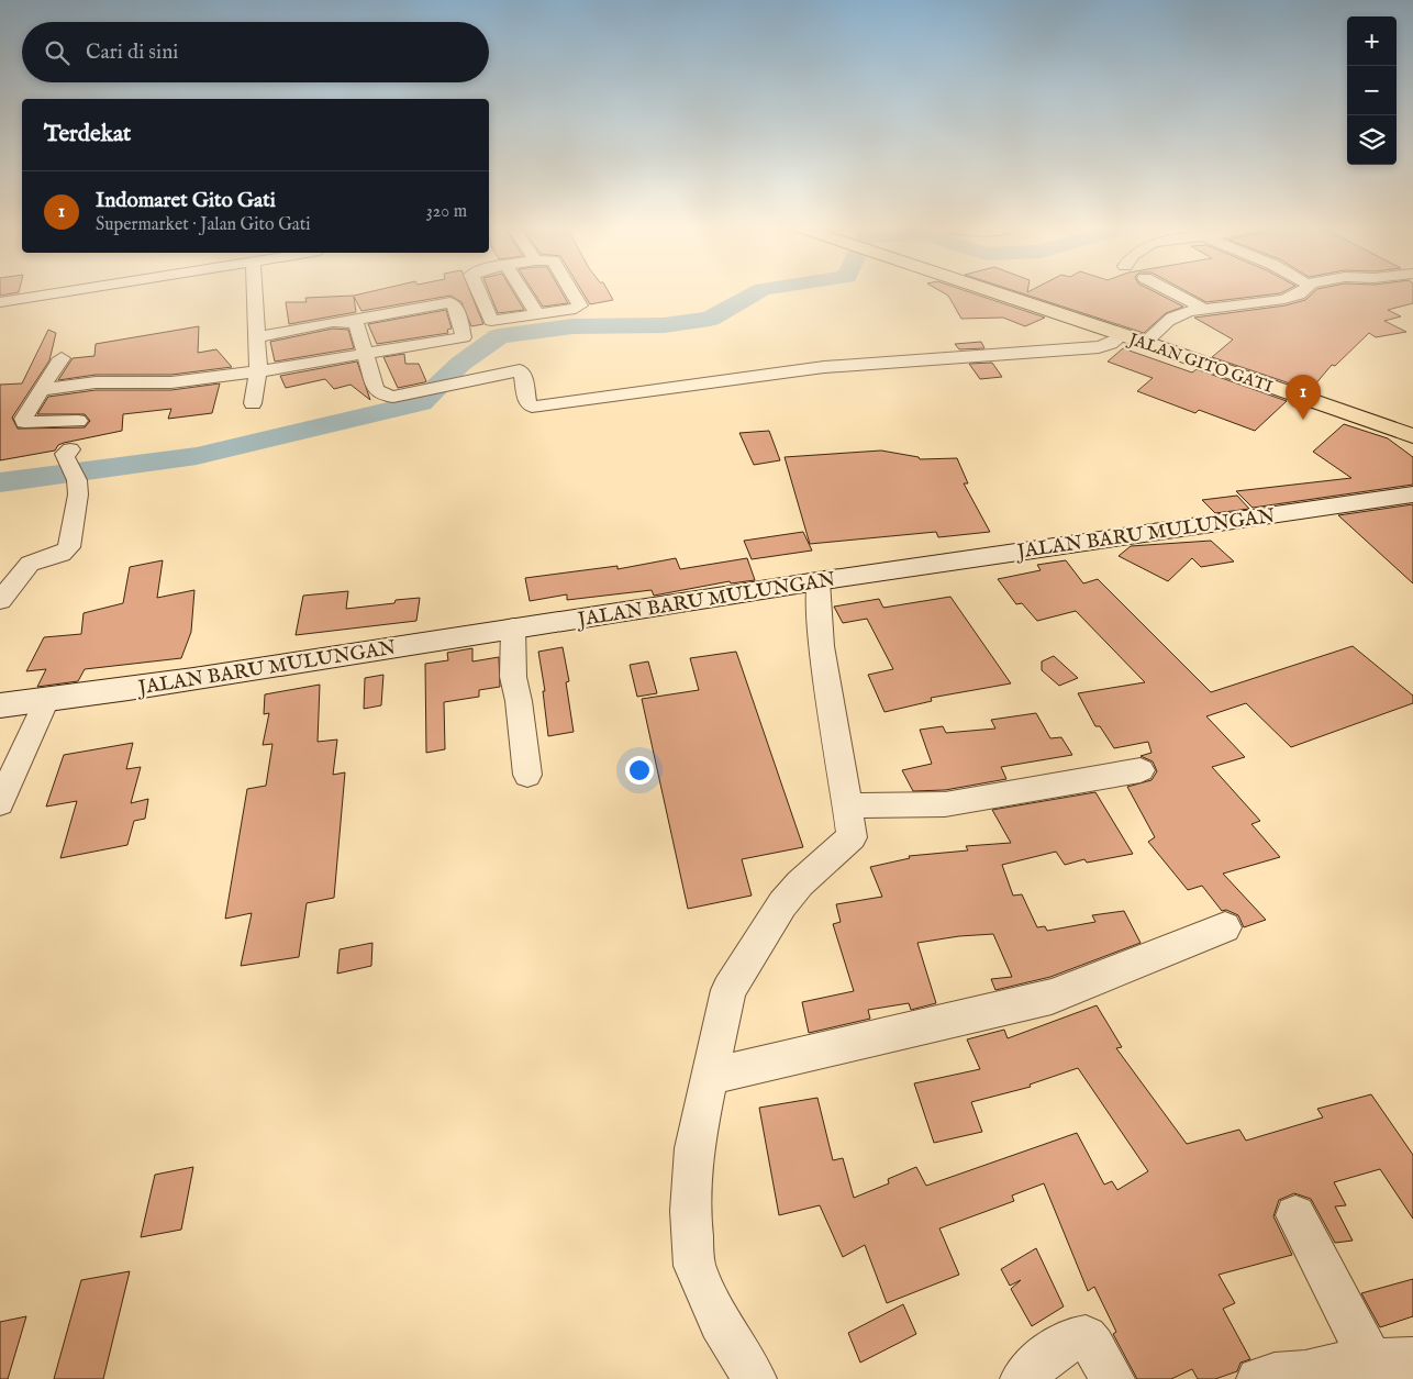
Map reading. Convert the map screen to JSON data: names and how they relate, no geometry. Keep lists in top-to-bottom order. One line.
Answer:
{"streets":{"main road":["JALAN GITO GATI","JALAN BARU MULUNGAN"]},"page":{"map_buttons":["+","−"],"search":"Cari di sini","heading":"Terdekat","list":[{"mark":"1","name":"Indomaret Gito Gati","note":"Supermarket · Jalan Gito Gati","value":"320 m"}],"pins":"1"}}
